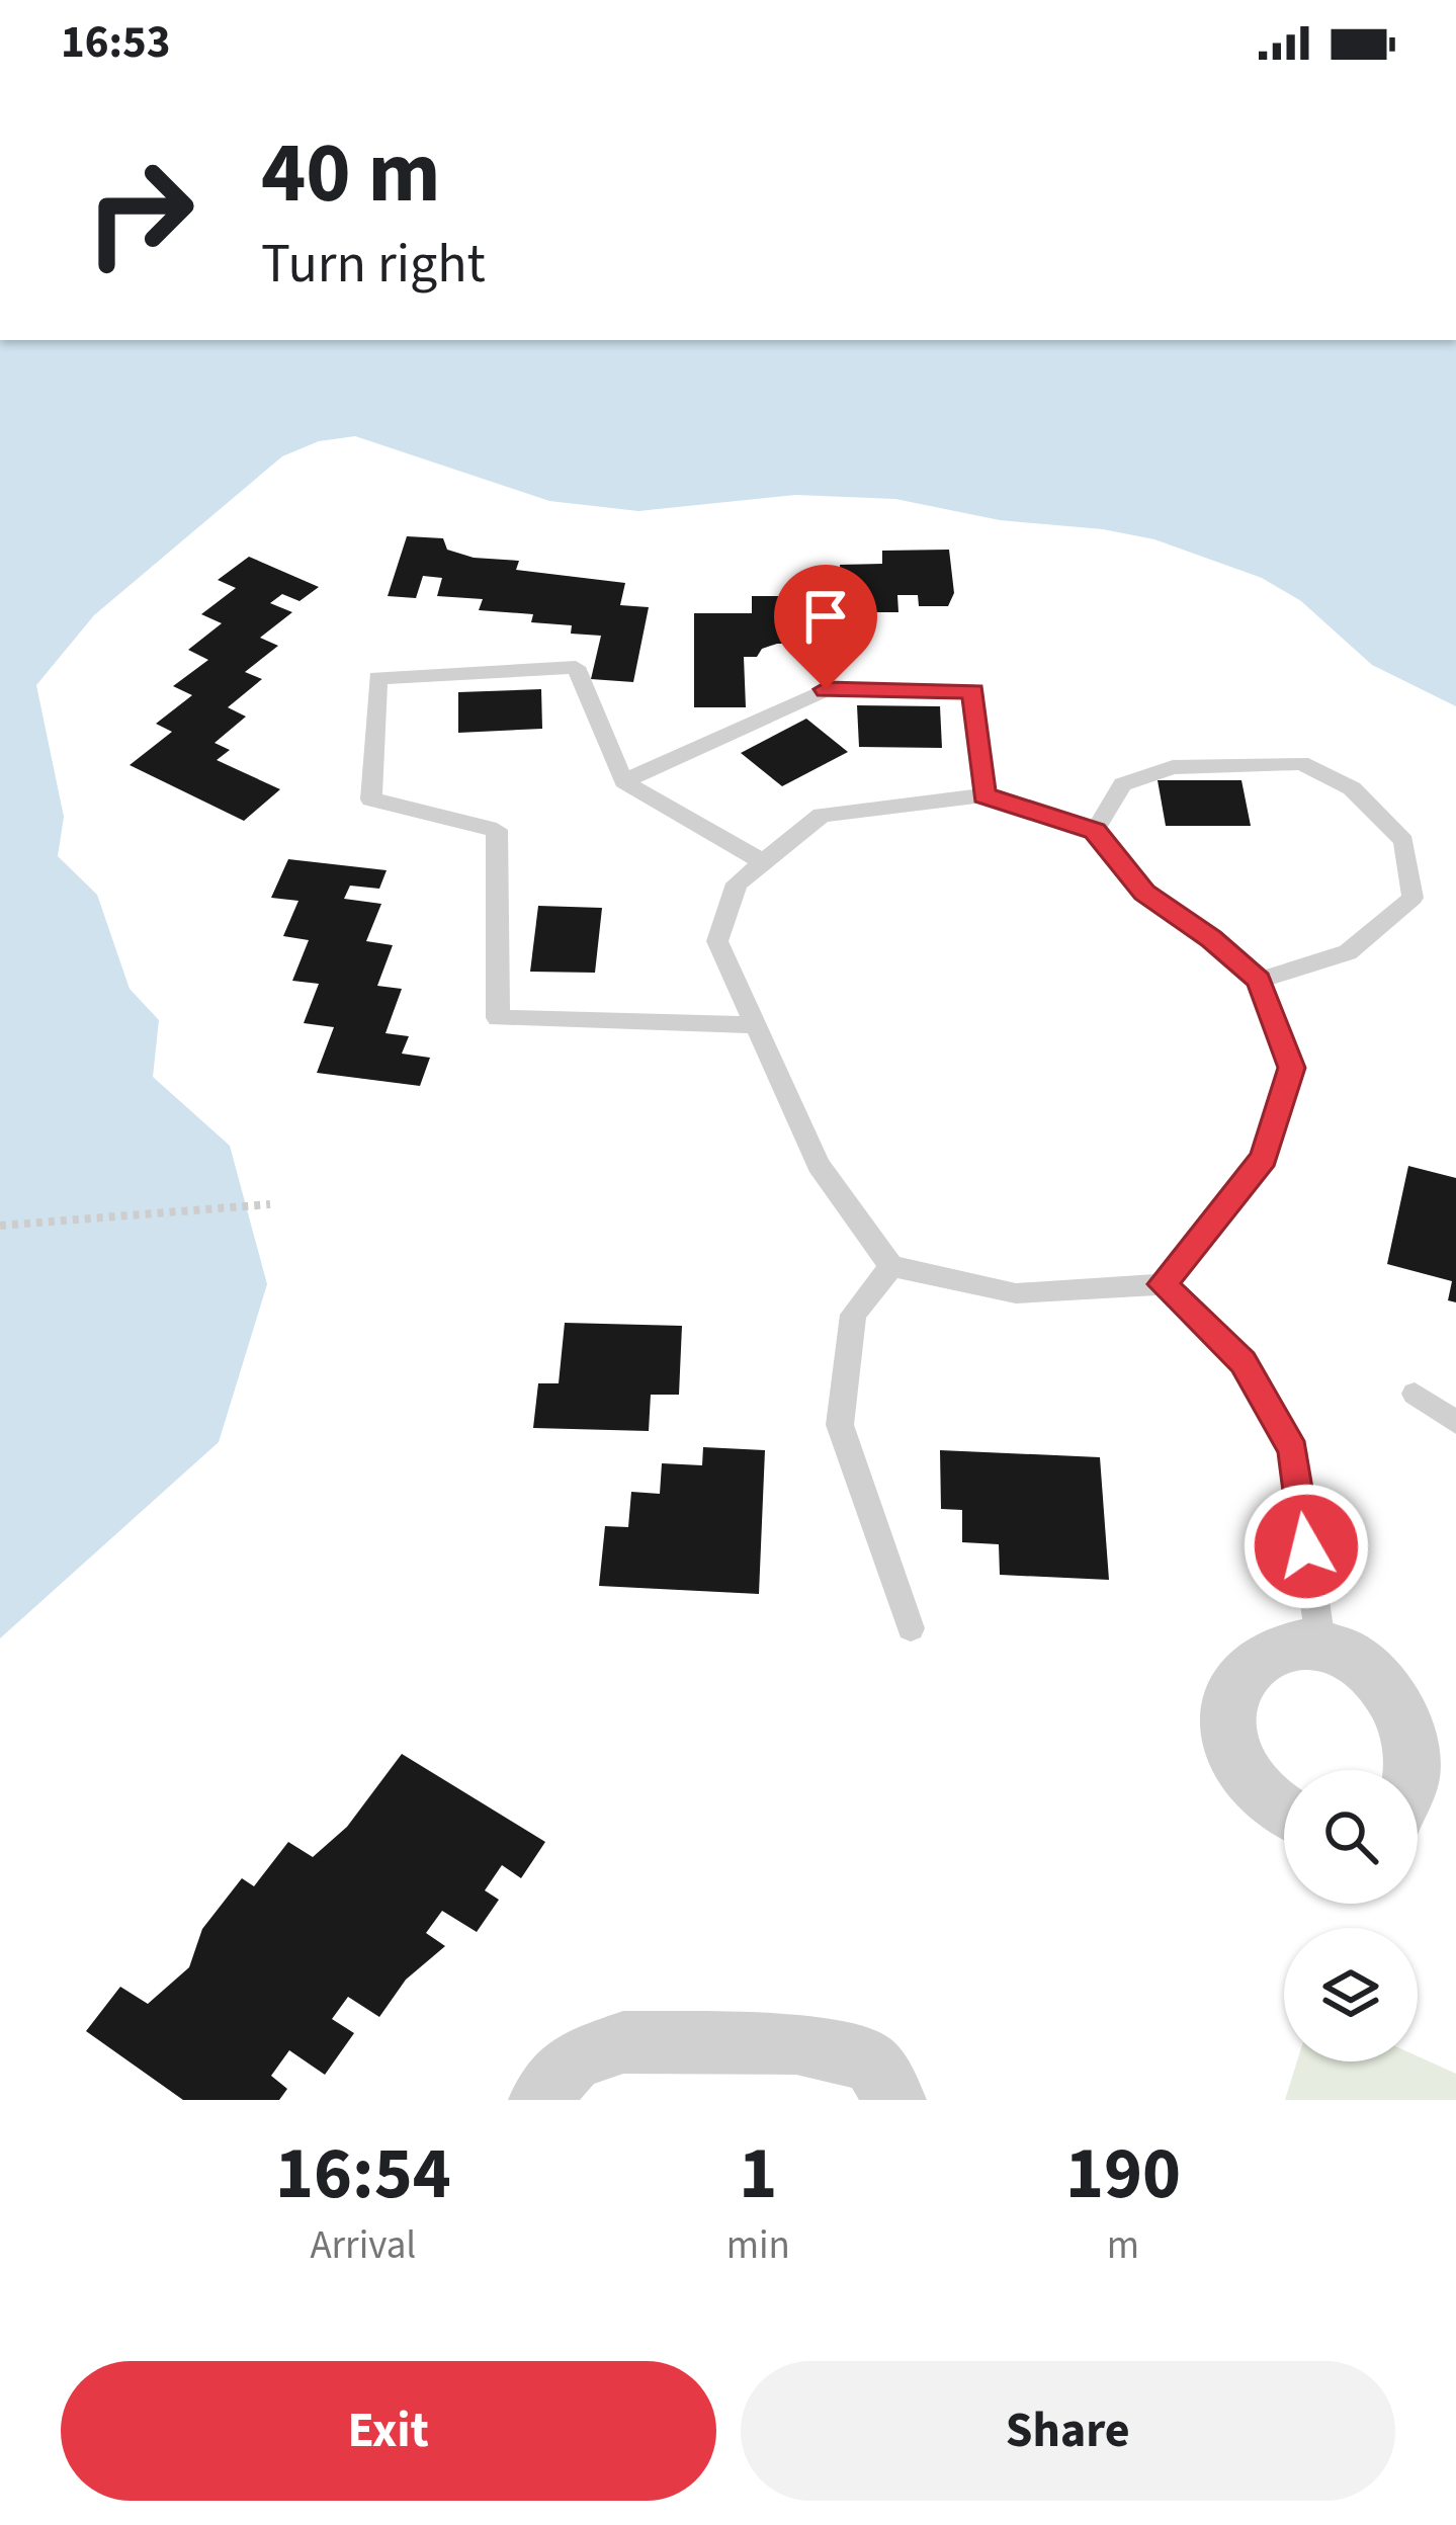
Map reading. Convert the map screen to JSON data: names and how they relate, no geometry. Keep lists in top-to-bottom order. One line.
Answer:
{"page":{"status":"16:53","turn":["40 m","Turn right"],"eta":["16:54","Arrival","1","min","190","m"],"buttons":["Exit","Share"]}}
